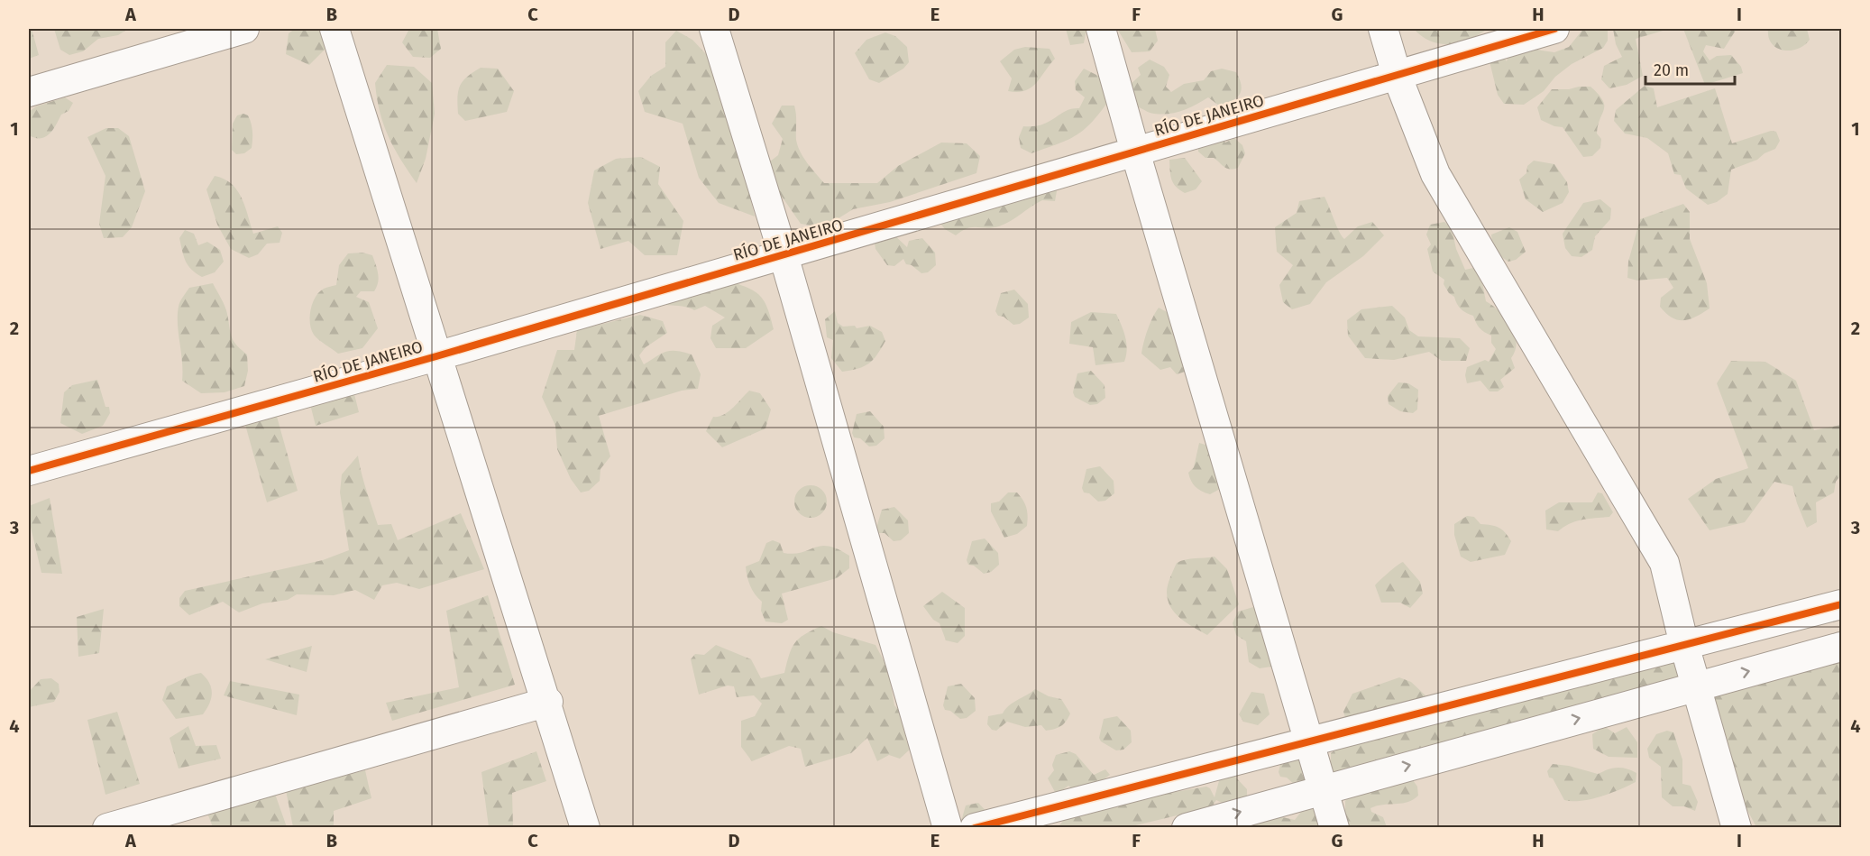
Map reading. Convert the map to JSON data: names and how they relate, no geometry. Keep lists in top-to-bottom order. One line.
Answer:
{"streets":{"street":["RÍO DE JANEIRO"]},"scale_bar":"20 m","grid":{"columns":["A","B","C","D","E","F","G","H","I"],"rows":["1","2","3","4"]}}
